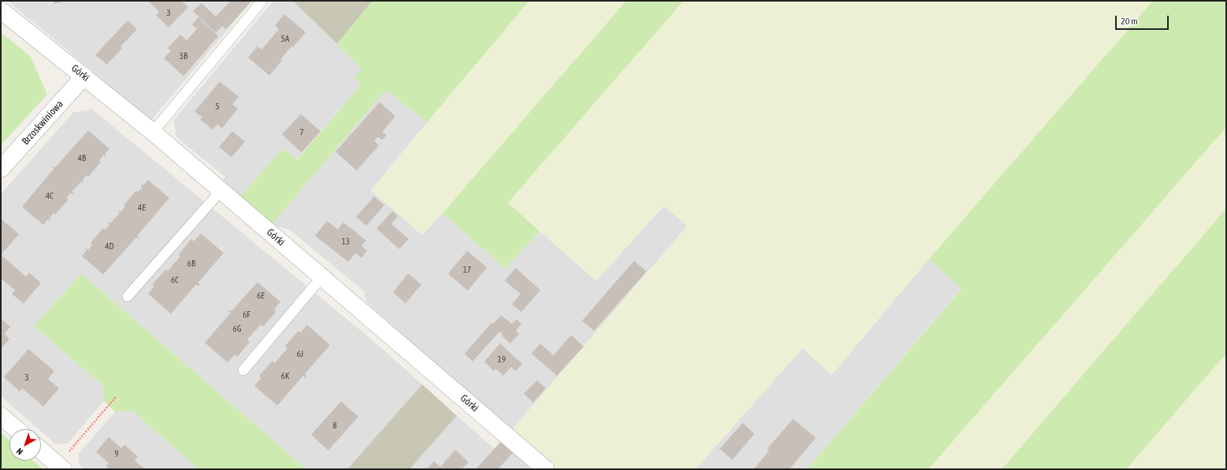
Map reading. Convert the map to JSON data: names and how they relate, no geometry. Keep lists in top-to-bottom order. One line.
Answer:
{"streets":{"street":["Górki","Brzoskwiniowa"]},"crossings":[["Górki","Brzoskwiniowa"]],"house_numbers":["3","5A","3B","5","7","4B","4C","4E","13","4D","6B","17","6C","6E","6F","6G","6J","19","6K","3","8","9"],"scale_bar":"20 m","north":"bottom left"}
